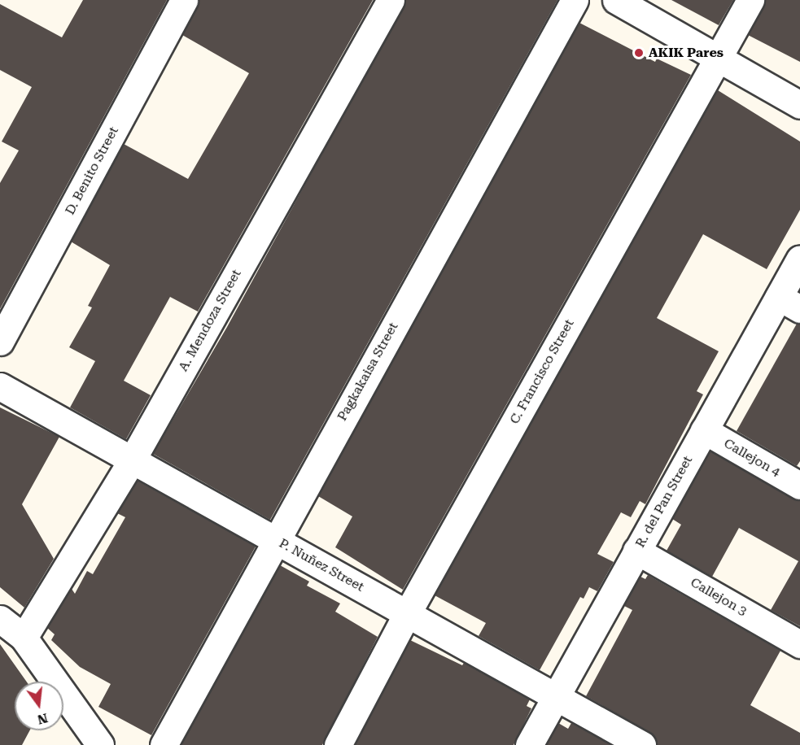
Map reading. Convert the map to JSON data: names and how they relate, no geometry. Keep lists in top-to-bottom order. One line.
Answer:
{"streets":{"street":["D. Benito Street","A. Mendoza Street","Pagkakaisa Street","C. Francisco Street","Callejon 4","R. del Pan Street","P. Nuñez Street","Callejon 3"]},"crossings":[["A. Mendoza Street","P. Nuñez Street"],["Pagkakaisa Street","P. Nuñez Street"],["C. Francisco Street","P. Nuñez Street"],["Callejon 4","R. del Pan Street"],["R. del Pan Street","P. Nuñez Street"],["R. del Pan Street","Callejon 3"]],"places":["AKIK Pares"],"north":"bottom"}
